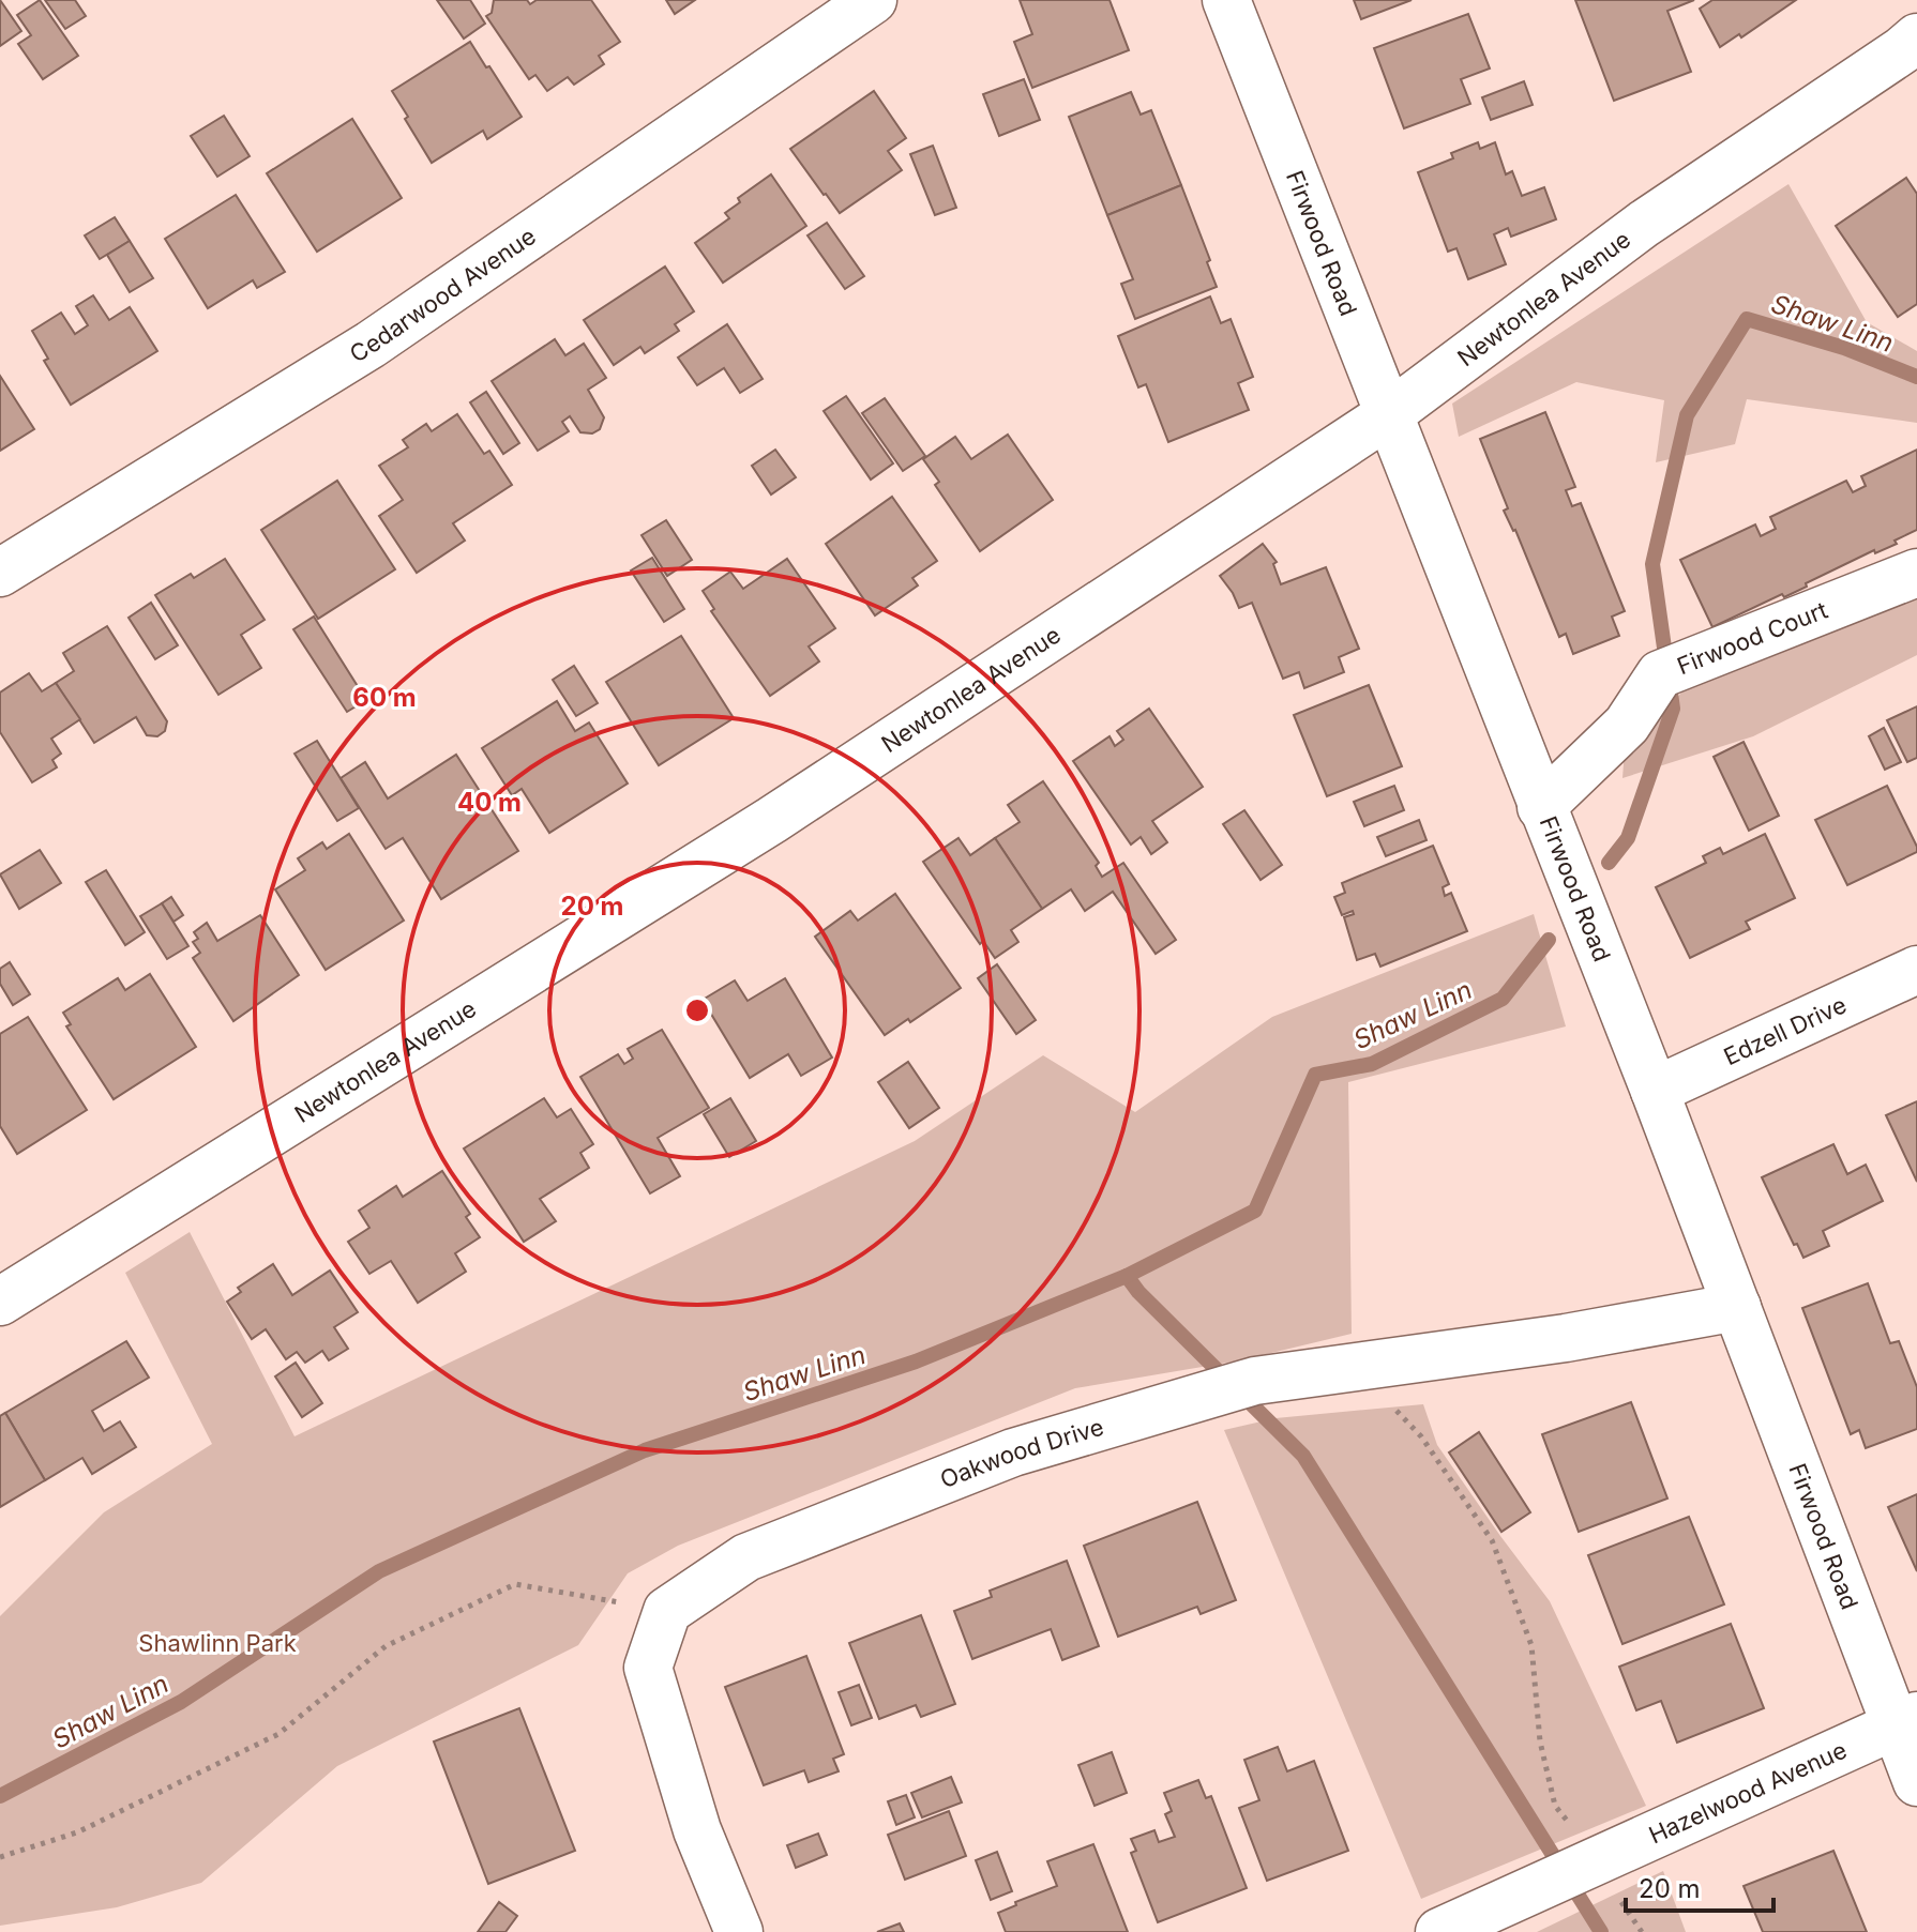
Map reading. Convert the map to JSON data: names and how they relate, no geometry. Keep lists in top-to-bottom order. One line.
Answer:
{"streets":{"street":["Firwood Road","Cedarwood Avenue","Newtonlea Avenue","Firwood Court","Edzell Drive","Oakwood Drive","Hazelwood Avenue"]},"crossings":[["Firwood Road","Newtonlea Avenue"],["Firwood Road","Firwood Court"],["Firwood Road","Edzell Drive"],["Firwood Road","Oakwood Drive"],["Firwood Road","Hazelwood Avenue"]],"water":["Shaw Linn"],"parks":["Shawlinn Park"],"scale_bar":"20 m","rings":["60 m","40 m","20 m"]}
